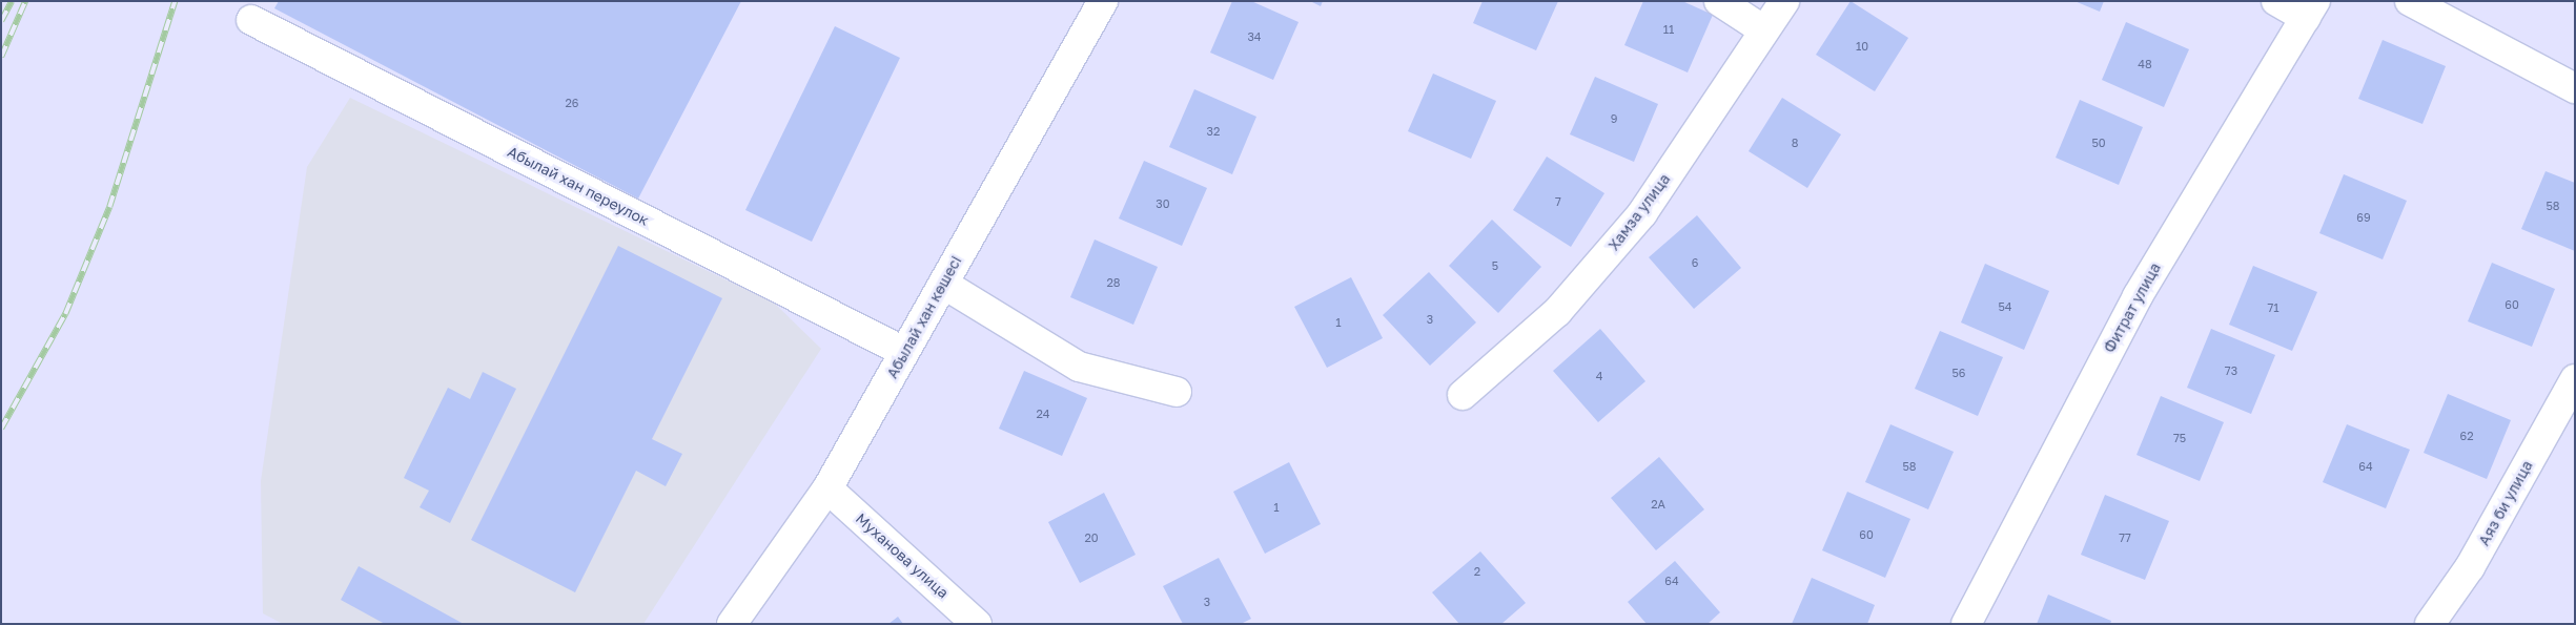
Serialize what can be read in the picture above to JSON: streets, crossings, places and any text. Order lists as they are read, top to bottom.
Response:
{
  "streets": {
    "street": [
      "Абылай хан переулок",
      "Хамза улица",
      "Фитрат улица",
      "Абылай хан көшесі",
      "Аяз би улица",
      "Муханова улица"
    ]
  },
  "crossings": [
    ["Абылай хан переулок", "Абылай хан көшесі"],
    ["Абылай хан көшесі", "Муханова улица"]
  ],
  "house_numbers": [
    "11",
    "34",
    "10",
    "48",
    "26",
    "9",
    "32",
    "8",
    "50",
    "7",
    "30",
    "58",
    "69",
    "6",
    "5",
    "28",
    "60",
    "54",
    "71",
    "3",
    "1",
    "73",
    "56",
    "4",
    "24",
    "62",
    "75",
    "58",
    "64",
    "2А",
    "1",
    "60",
    "20",
    "77",
    "2",
    "64",
    "3"
  ]
}
